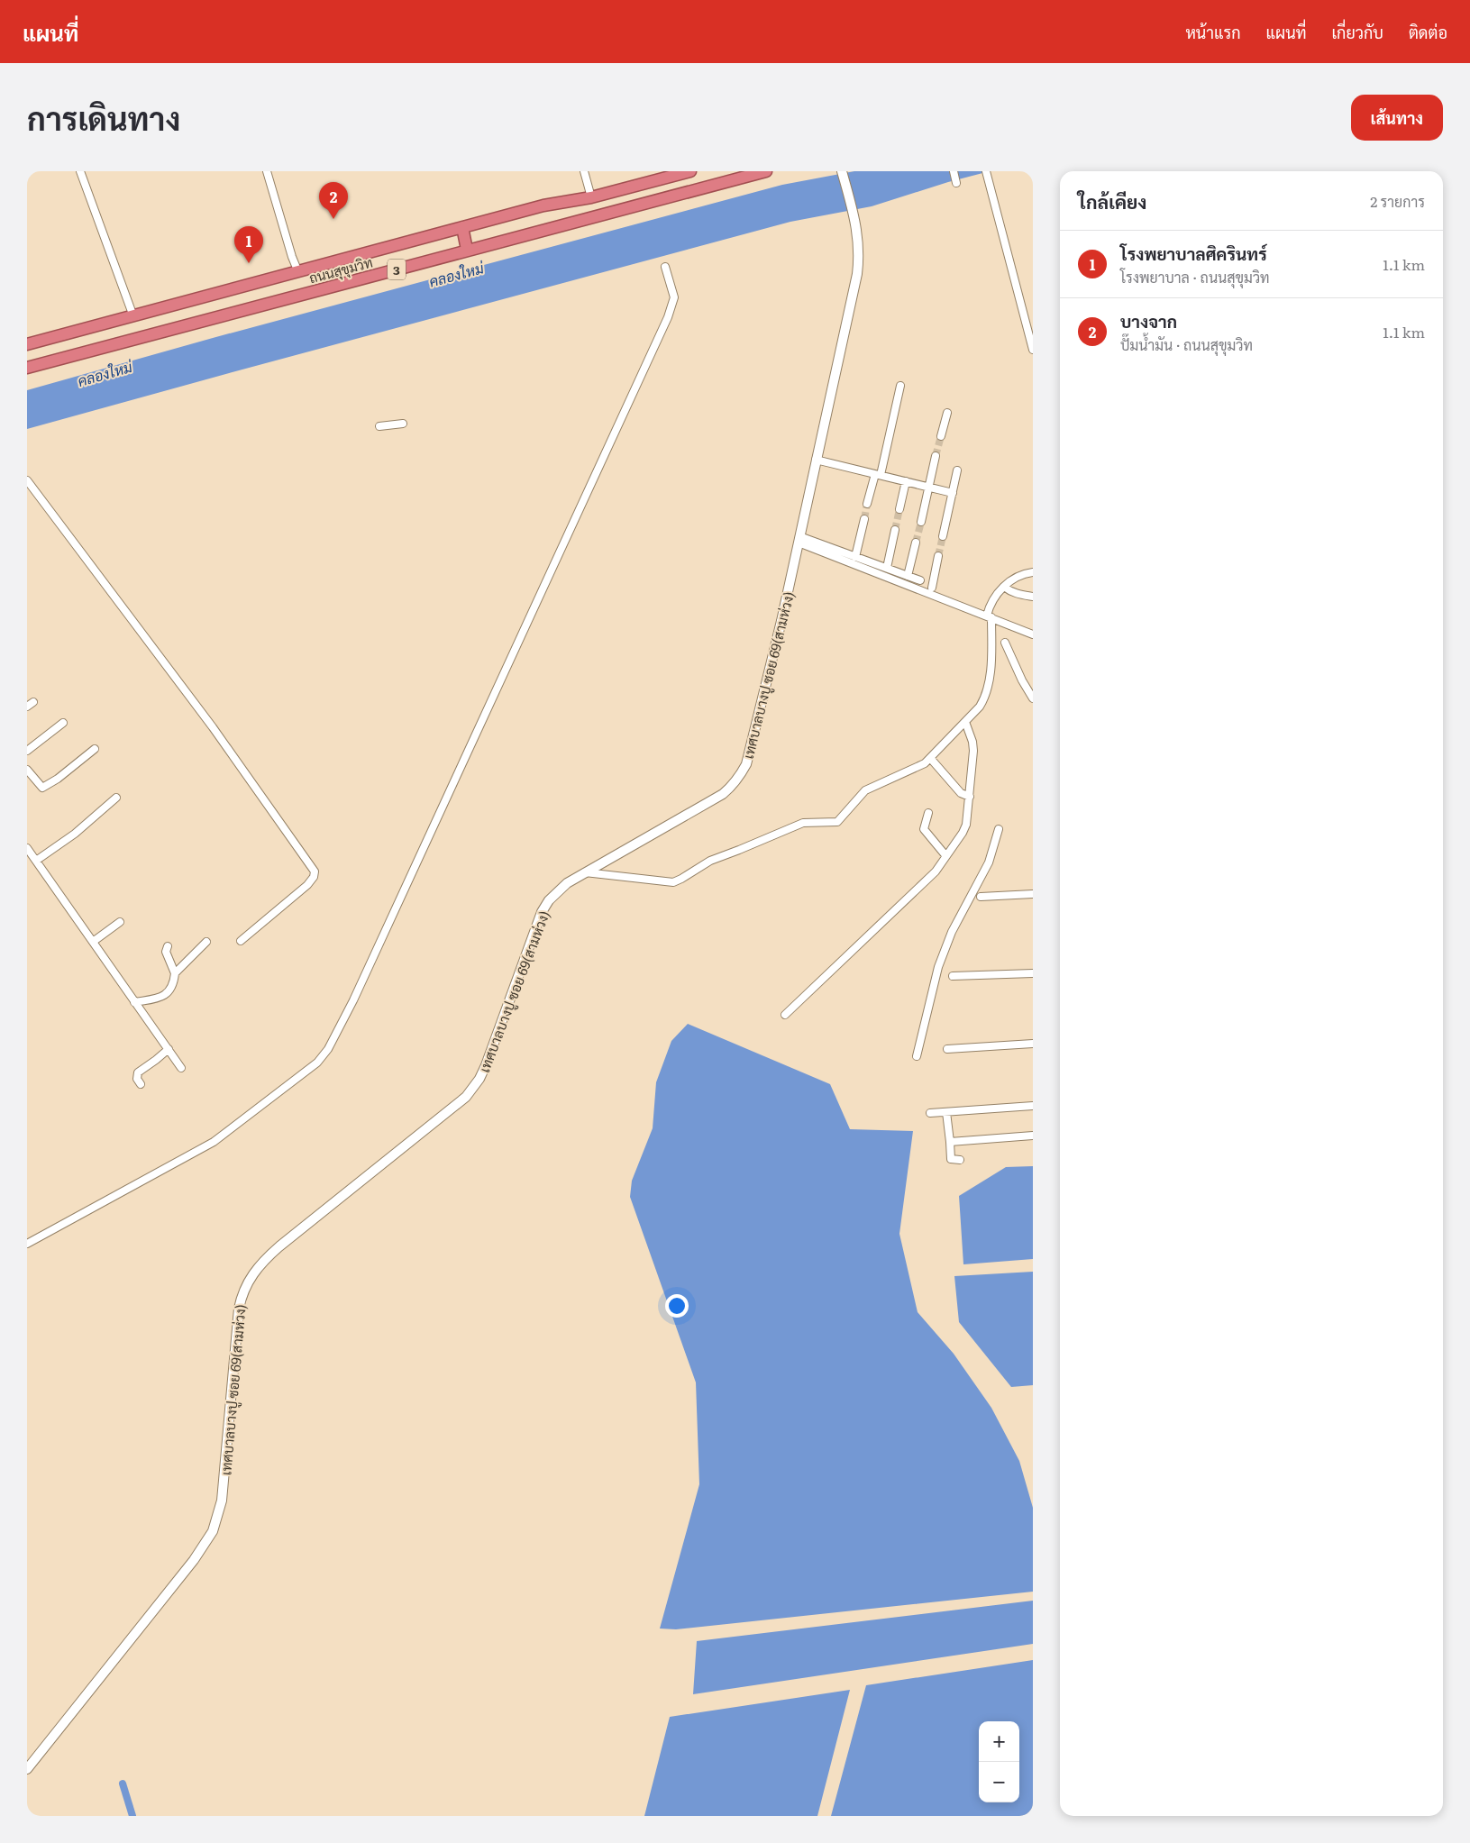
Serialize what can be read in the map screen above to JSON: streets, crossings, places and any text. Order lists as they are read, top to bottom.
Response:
{
  "streets": {
    "highway": ["ถนนสุขุมวิท", "3"],
    "street": ["เทศบาลบางปู ซอย 69(สามห่วง)"]
  },
  "water": ["คลองใหม่"],
  "page": {
    "header": "แผนที่",
    "nav": [
      "หน้าแรก",
      "แผนที่",
      "เกี่ยวกับ",
      "ติดต่อ"
    ],
    "title": "การเดินทาง",
    "buttons": "เส้นทาง",
    "heading": ["ใกล้เคียง", "2 รายการ"],
    "pins": ["2", "1"],
    "list": [
      {
        "mark": "1",
        "name": "โรงพยาบาลศิครินทร์",
        "note": "โรงพยาบาล · ถนนสุขุมวิท",
        "value": "1.1 km"
      },
      {
        "mark": "2",
        "name": "บางจาก",
        "note": "ปั๊มน้ำมัน · ถนนสุขุมวิท",
        "value": "1.1 km"
      }
    ],
    "map_buttons": ["+", "−"]
  }
}
